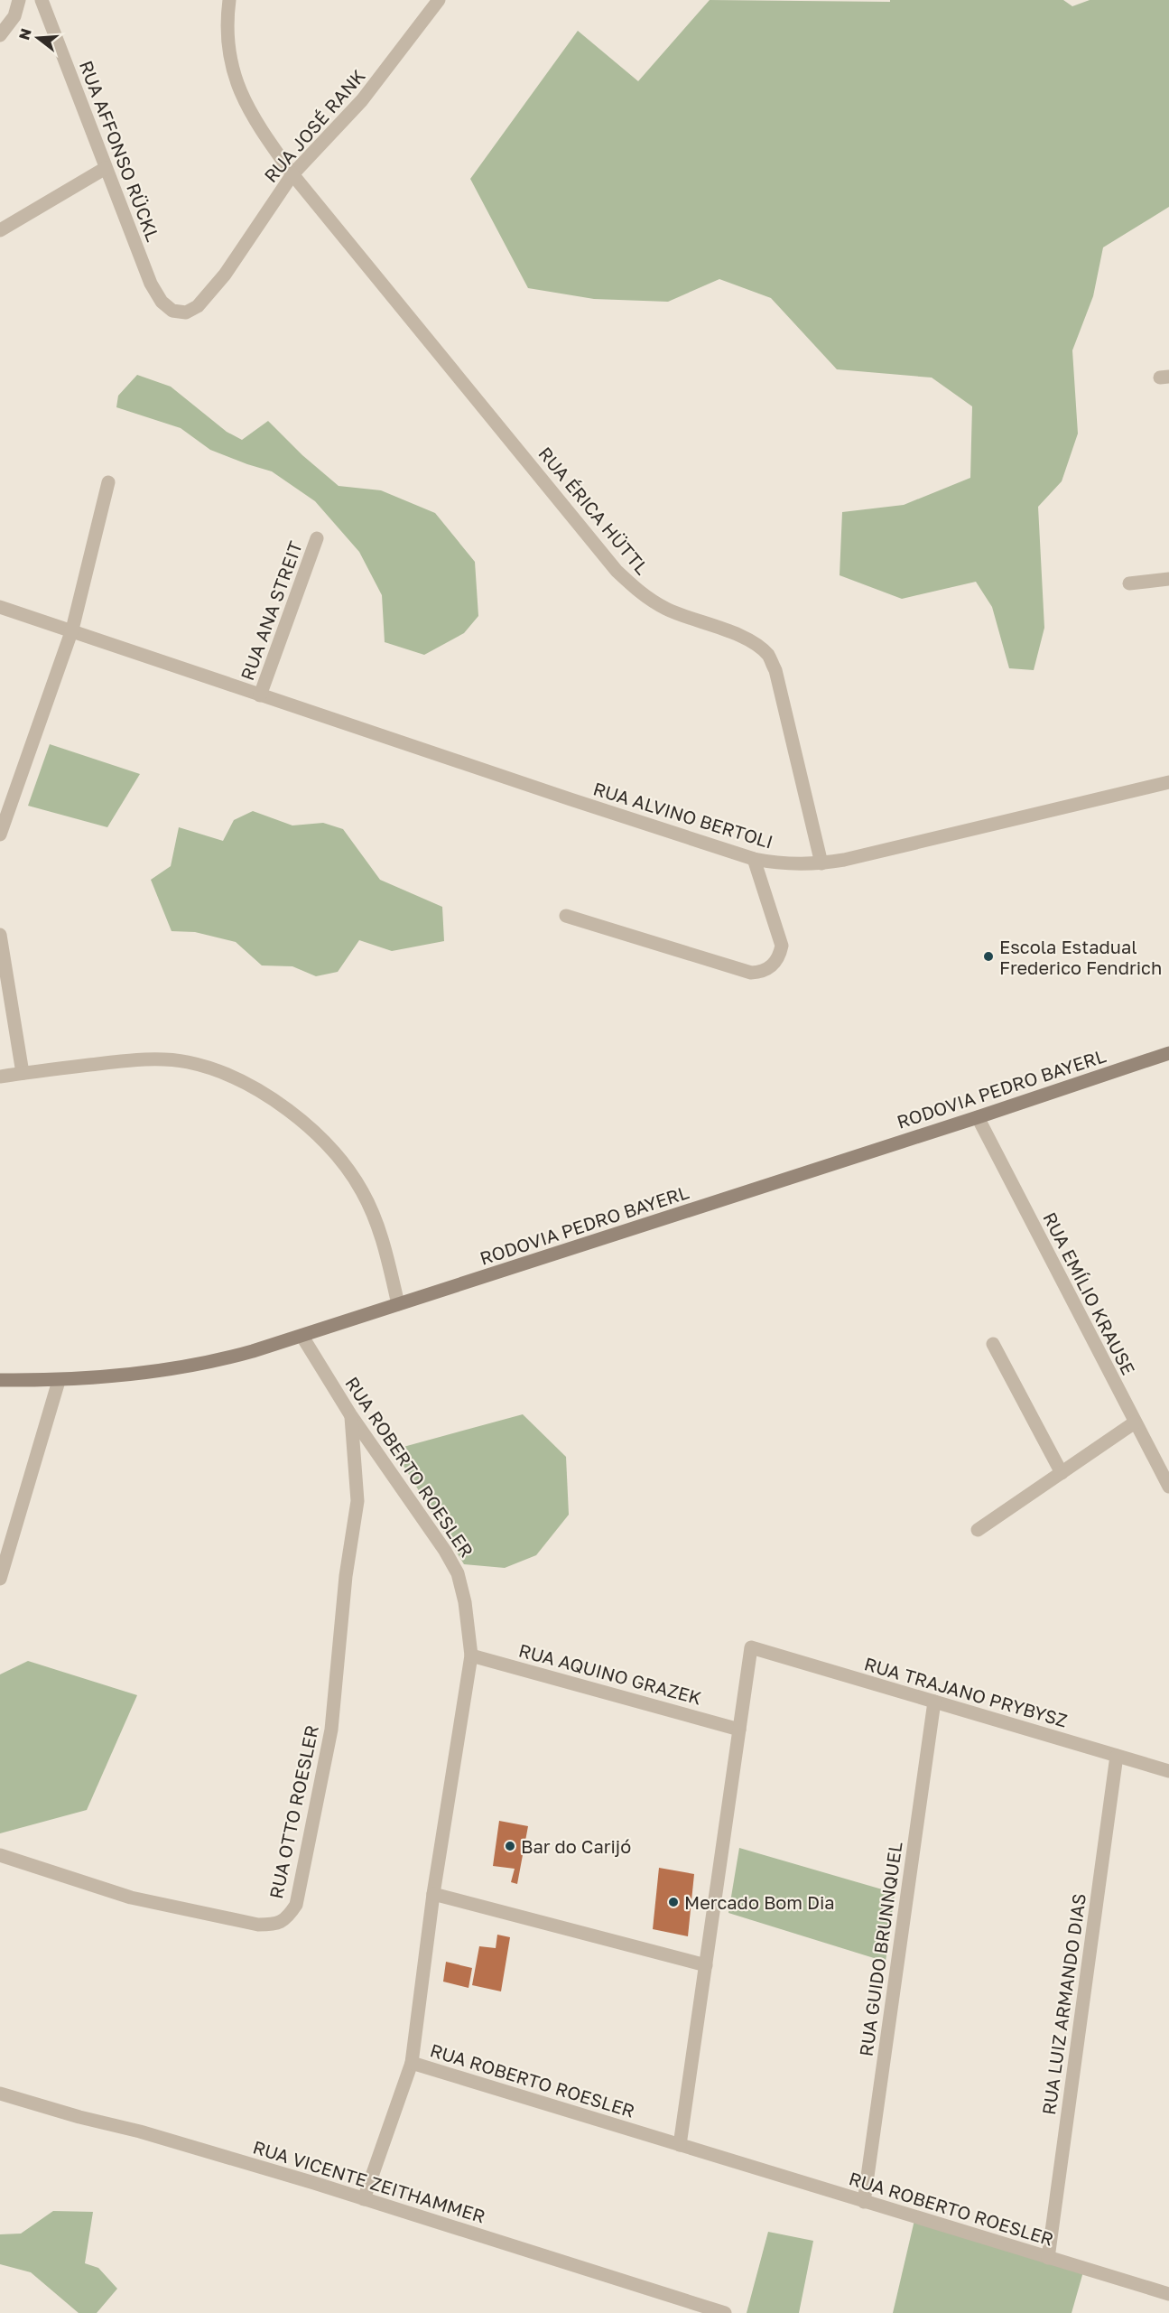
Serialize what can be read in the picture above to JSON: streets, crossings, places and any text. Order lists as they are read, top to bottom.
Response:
{
  "streets": {
    "main road": ["RODOVIA PEDRO BAYERL"],
    "street": [
      "RUA JOSÉ RANK",
      "RUA AFFONSO RÜCKL",
      "RUA ÉRICA HÜTTL",
      "RUA ANA STREIT",
      "RUA ALVINO BERTOLI",
      "RUA EMÍLIO KRAUSE",
      "RUA ROBERTO ROESLER",
      "RUA AQUINO GRAZEK",
      "RUA TRAJANO PRYBYSZ",
      "RUA OTTO ROESLER",
      "RUA GUIDO BRUNNQUEL",
      "RUA LUIZ ARMANDO DIAS",
      "RUA VICENTE ZEITHAMMER"
    ]
  },
  "crossings": [
    ["RUA JOSÉ RANK", "RUA AFFONSO RÜCKL"],
    ["RUA JOSÉ RANK", "RUA ÉRICA HÜTTL"],
    ["RUA ÉRICA HÜTTL", "RUA ALVINO BERTOLI"],
    ["RUA ANA STREIT", "RUA ALVINO BERTOLI"],
    ["RODOVIA PEDRO BAYERL", "RUA EMÍLIO KRAUSE"],
    ["RODOVIA PEDRO BAYERL", "RUA ROBERTO ROESLER"],
    ["RUA ROBERTO ROESLER", "RUA AQUINO GRAZEK"],
    ["RUA ROBERTO ROESLER", "RUA OTTO ROESLER"],
    ["RUA ROBERTO ROESLER", "RUA GUIDO BRUNNQUEL"],
    ["RUA ROBERTO ROESLER", "RUA LUIZ ARMANDO DIAS"],
    ["RUA AQUINO GRAZEK", "RUA TRAJANO PRYBYSZ"],
    ["RUA TRAJANO PRYBYSZ", "RUA GUIDO BRUNNQUEL"],
    ["RUA TRAJANO PRYBYSZ", "RUA LUIZ ARMANDO DIAS"]
  ],
  "places": ["Escola Estadual Frederico Fendrich", "Bar do Carijó", "Mercado Bom Dia"],
  "north": "left"
}
